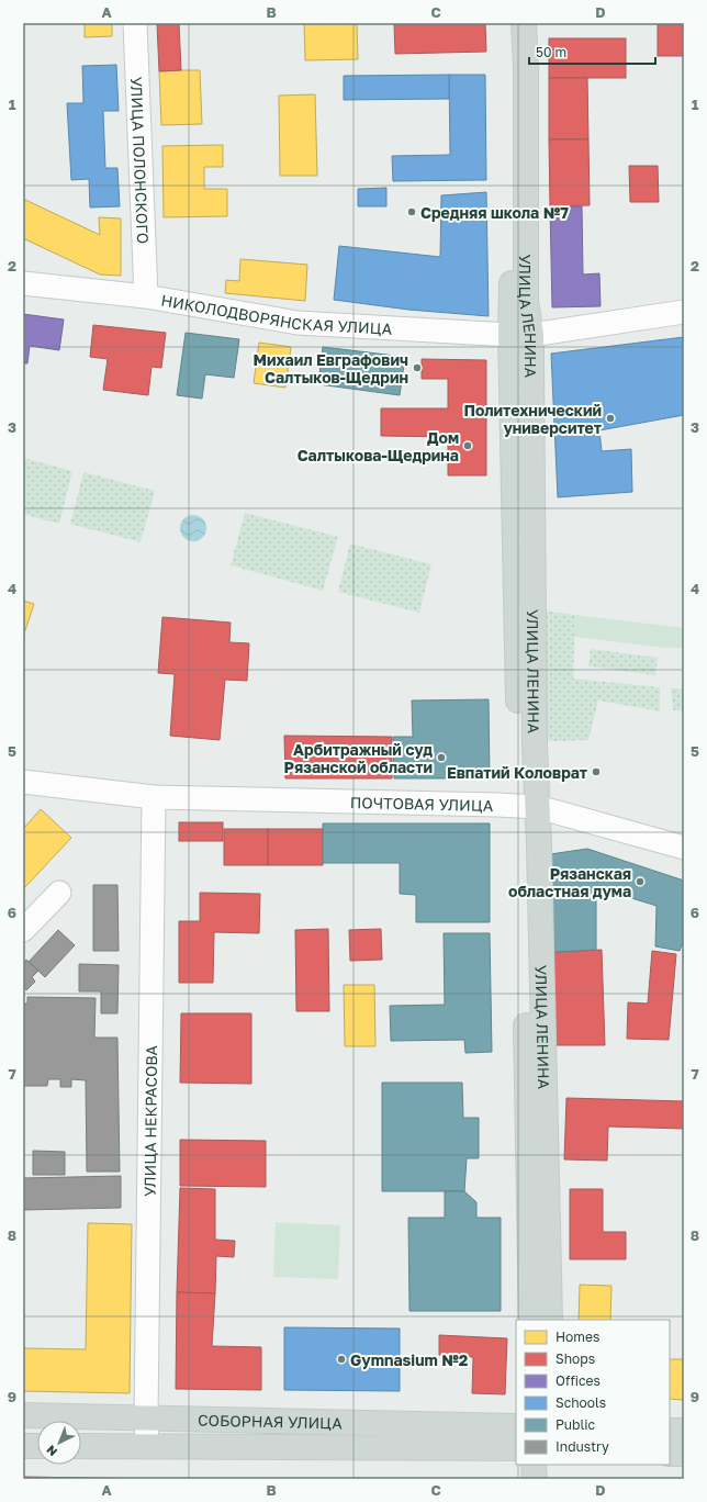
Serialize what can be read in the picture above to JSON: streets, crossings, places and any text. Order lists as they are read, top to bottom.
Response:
{
  "streets": {
    "main road": ["УЛИЦА ЛЕНИНА", "СОБОРНАЯ УЛИЦА"],
    "street": [
      "УЛИЦА ПОЛОНСКОГО",
      "НИКОЛОДВОРЯНСКАЯ УЛИЦА",
      "ПОЧТОВАЯ УЛИЦА",
      "УЛИЦА НЕКРАСОВА"
    ]
  },
  "crossings": [
    ["УЛИЦА ПОЛОНСКОГО", "НИКОЛОДВОРЯНСКАЯ УЛИЦА"],
    ["НИКОЛОДВОРЯНСКАЯ УЛИЦА", "УЛИЦА ЛЕНИНА"],
    ["УЛИЦА ЛЕНИНА", "ПОЧТОВАЯ УЛИЦА"],
    ["ПОЧТОВАЯ УЛИЦА", "УЛИЦА НЕКРАСОВА"],
    ["УЛИЦА НЕКРАСОВА", "СОБОРНАЯ УЛИЦА"]
  ],
  "places": [
    "Средняя школа №7",
    "Михаил Евграфович Салтыков-Щедрин",
    "Политехнический университет",
    "Дом Салтыкова-Щедрина",
    "Арбитражный суд Рязанской области",
    "Евпатий Коловрат",
    "Рязанская областная дума",
    "Gymnasium №2"
  ],
  "legend": [
    "Homes",
    "Shops",
    "Offices",
    "Schools",
    "Public",
    "Industry"
  ],
  "scale_bar": "50 m",
  "north": "bottom left",
  "grid": {
    "columns": [
      "A",
      "B",
      "C",
      "D"
    ],
    "rows": [
      "1",
      "2",
      "3",
      "4",
      "5",
      "6",
      "7",
      "8",
      "9"
    ]
  }
}
